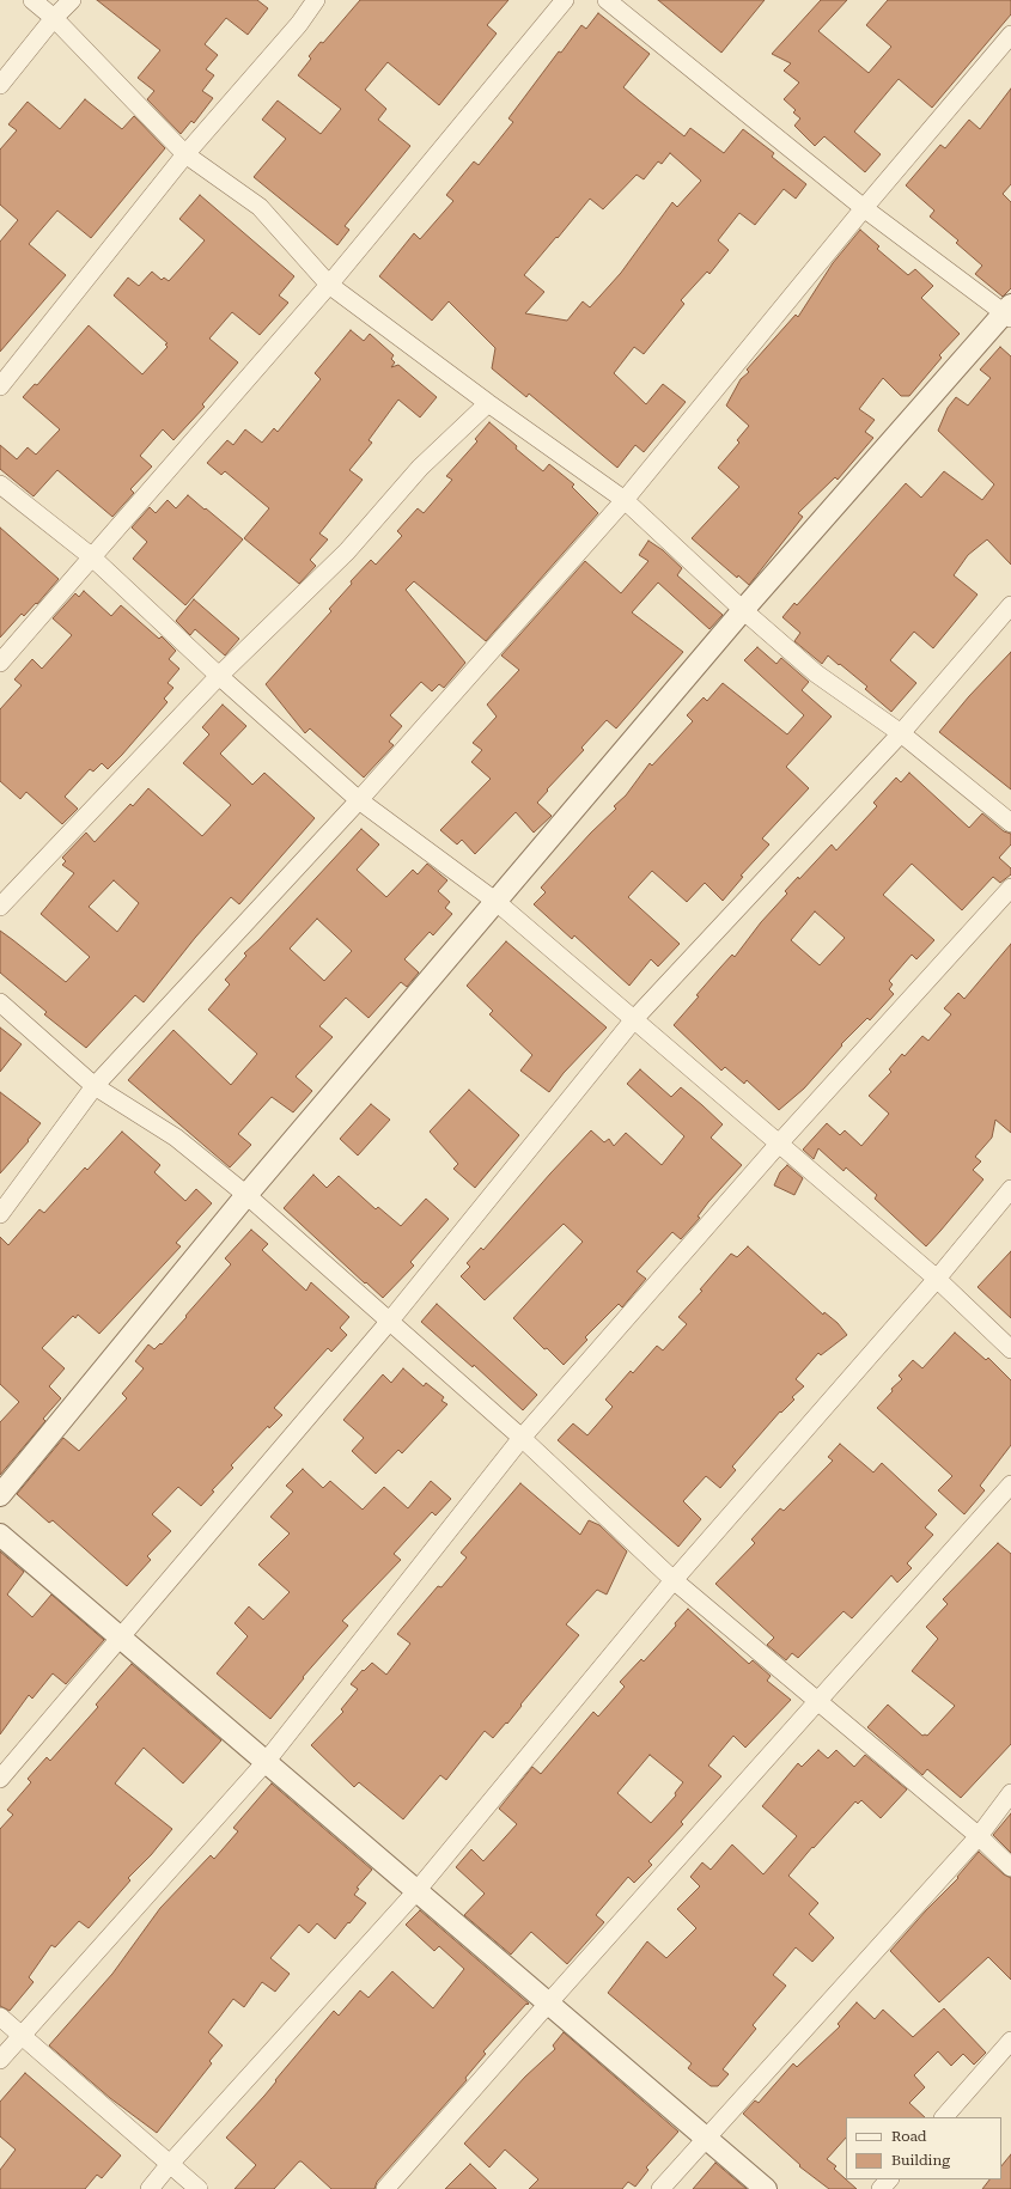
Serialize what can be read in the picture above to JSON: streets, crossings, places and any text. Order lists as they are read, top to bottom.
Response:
{
  "legend": ["Road", "Building"]
}
